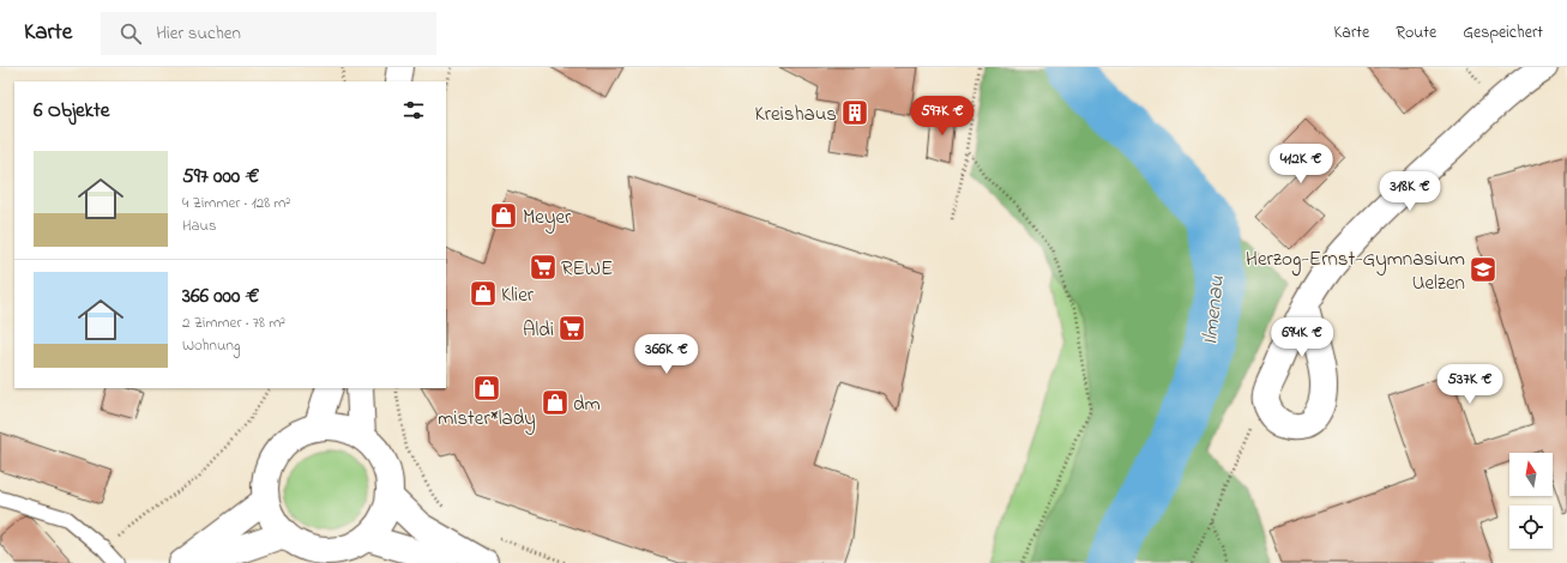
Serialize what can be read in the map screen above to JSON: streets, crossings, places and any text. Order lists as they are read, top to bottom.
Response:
{
  "water": ["Ilmenau"],
  "places": {
    "building": ["Kreishaus"],
    "shop": [
      "Meyer",
      "Klier",
      "mister*lady",
      "dm"
    ],
    "supermarket": ["REWE", "Aldi"],
    "school or university": ["Herzog-Ernst-Gymnasium Uelzen"]
  },
  "north": "top",
  "page": {
    "header": "Karte",
    "search": "Hier suchen",
    "nav": ["Karte", "Route", "Gespeichert"],
    "heading": "6 Objekte",
    "price": [
      "597K €",
      "412K €",
      "318K €",
      "694K €",
      "366K €",
      "537K €"
    ],
    "list": [
      {
        "name": "597 000 €",
        "note": "4 Zimmer · 128 m² · Haus"
      },
      {
        "name": "366 000 €",
        "note": "2 Zimmer · 78 m² · Wohnung"
      }
    ]
  }
}
